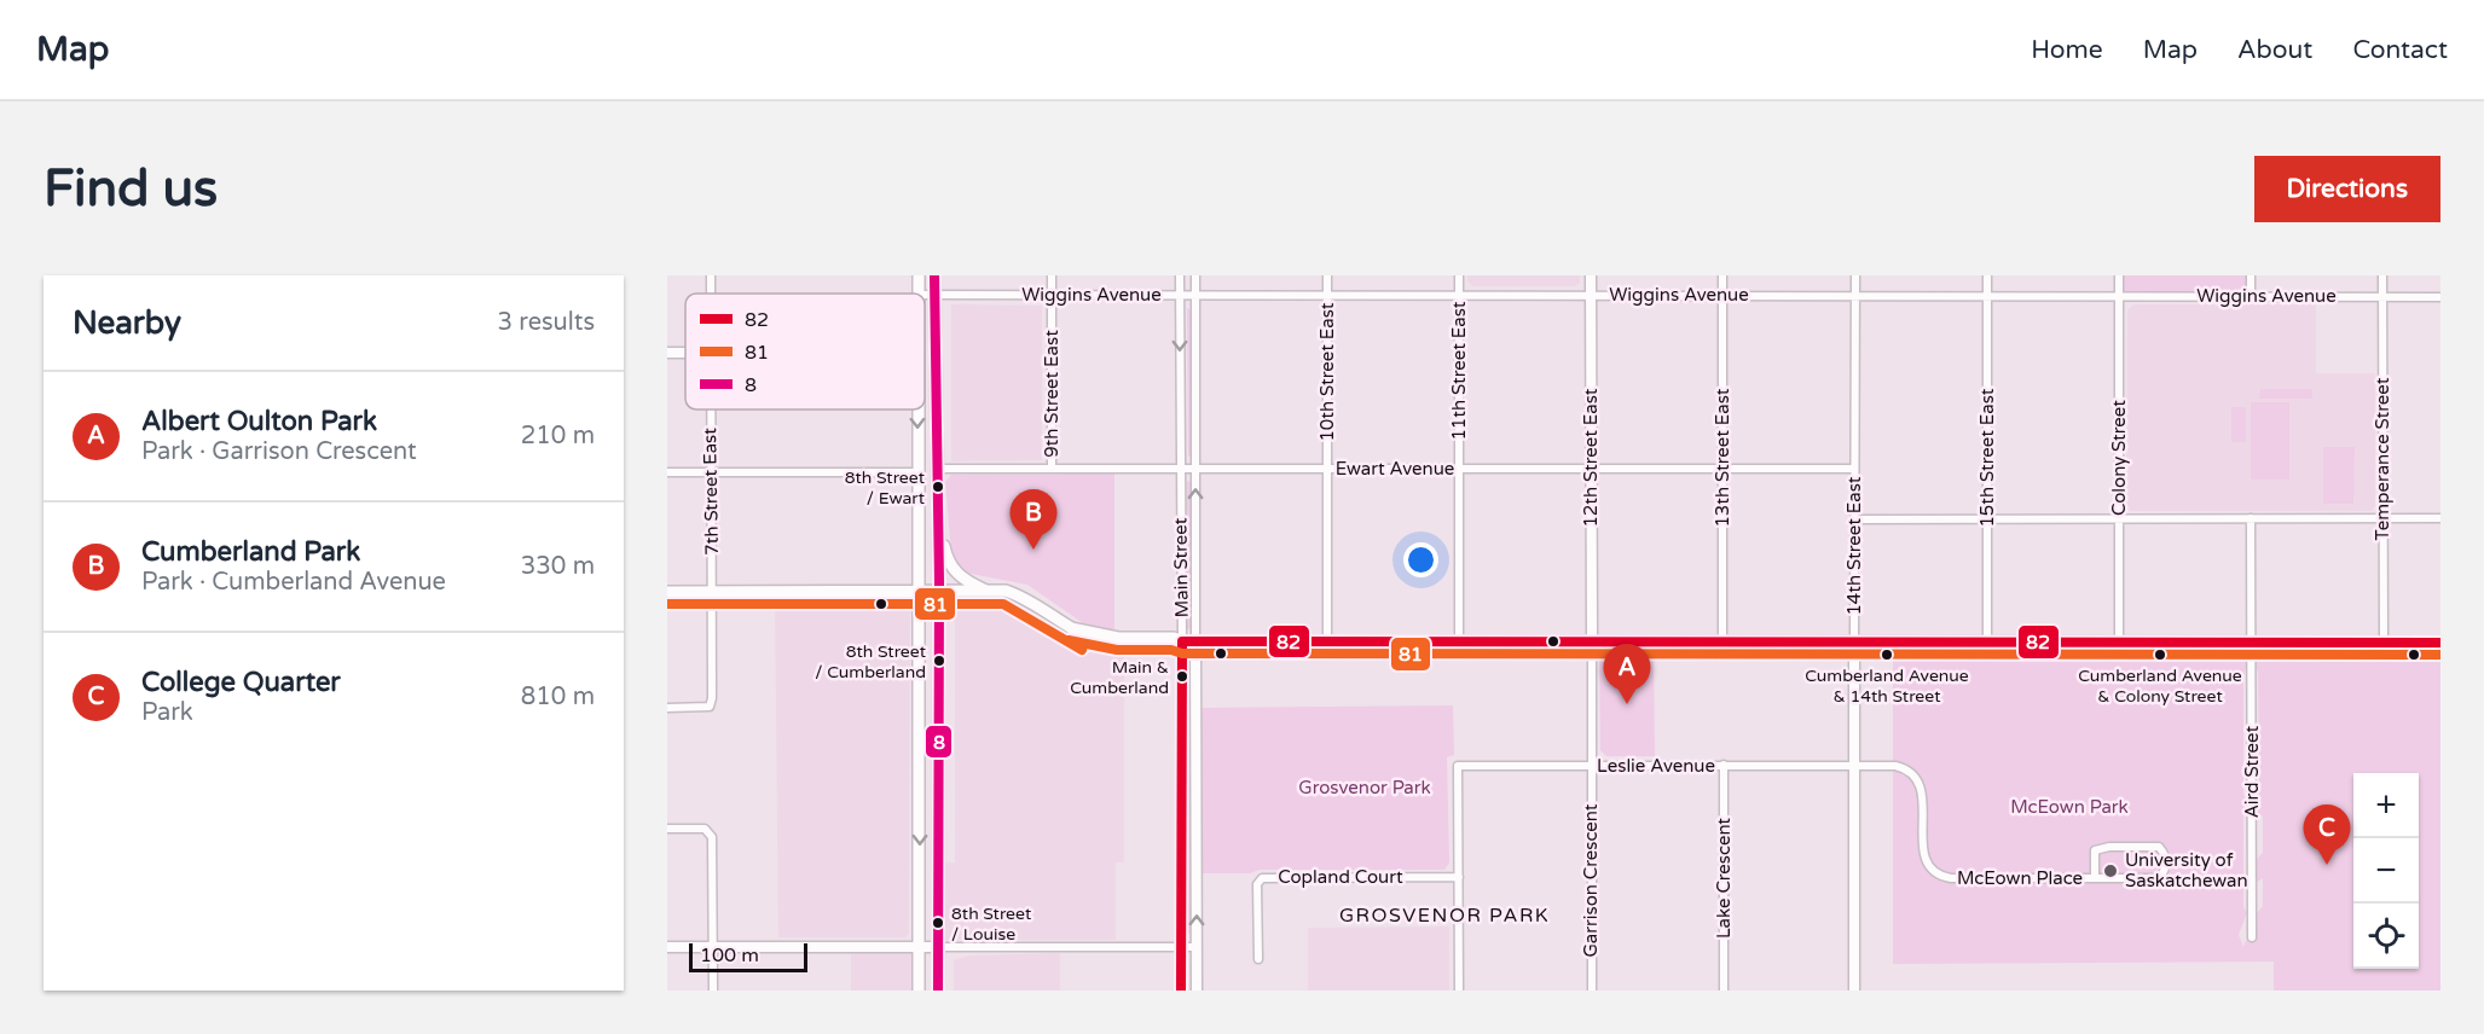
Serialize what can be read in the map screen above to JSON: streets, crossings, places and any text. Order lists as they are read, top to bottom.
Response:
{
  "streets": {
    "street": [
      "Wiggins Avenue",
      "11th Street East",
      "10th Street East",
      "9th Street East",
      "12th Street East",
      "13th Street East",
      "15th Street East",
      "Colony Street",
      "Temperance Street",
      "Ewart Avenue",
      "7th Street East",
      "14th Street East",
      "Main Street",
      "Leslie Avenue",
      "Aird Street",
      "Copland Court",
      "Lake Crescent",
      "McEown Place",
      "Garrison Crescent"
    ]
  },
  "crossings": [
    ["Wiggins Avenue", "11th Street East"],
    ["Wiggins Avenue", "10th Street East"],
    ["Wiggins Avenue", "9th Street East"],
    ["Wiggins Avenue", "12th Street East"],
    ["Wiggins Avenue", "13th Street East"],
    ["Wiggins Avenue", "15th Street East"],
    ["Wiggins Avenue", "Colony Street"],
    ["Wiggins Avenue", "Temperance Street"],
    ["Wiggins Avenue", "14th Street East"],
    ["Wiggins Avenue", "Main Street"],
    ["11th Street East", "Ewart Avenue"],
    ["10th Street East", "Ewart Avenue"],
    ["9th Street East", "Ewart Avenue"],
    ["12th Street East", "Ewart Avenue"],
    ["12th Street East", "Garrison Crescent"],
    ["13th Street East", "Ewart Avenue"],
    ["Ewart Avenue", "14th Street East"],
    ["Ewart Avenue", "Main Street"],
    ["14th Street East", "Leslie Avenue"],
    ["14th Street East", "McEown Place"],
    ["Leslie Avenue", "Copland Court"],
    ["Leslie Avenue", "Lake Crescent"],
    ["Leslie Avenue", "McEown Place"],
    ["Leslie Avenue", "Garrison Crescent"]
  ],
  "districts": ["GROSVENOR PARK"],
  "parks": ["Grosvenor Park", "McEown Park"],
  "places": [
    "8th Street / Ewart",
    "Cumberland Avenue & 14th Street",
    "Cumberland Avenue & Colony Street",
    "8th Street / Cumberland",
    "Main & Cumberland",
    "University of Saskatchewan",
    "8th Street / Louise"
  ],
  "lines": ["transit line 8", "transit line 81", "transit line 82"],
  "legend": ["82", "81", "8"],
  "scale_bar": "100 m",
  "page": {
    "header": "Map",
    "nav": [
      "Home",
      "Map",
      "About",
      "Contact"
    ],
    "buttons": "Directions",
    "title": "Find us",
    "heading": ["Nearby", "3 results"],
    "list": [
      {
        "mark": "A",
        "name": "Albert Oulton Park",
        "note": "Park · Garrison Crescent",
        "value": "210 m"
      },
      {
        "mark": "B",
        "name": "Cumberland Park",
        "note": "Park · Cumberland Avenue",
        "value": "330 m"
      },
      {
        "mark": "C",
        "name": "College Quarter",
        "note": "Park",
        "value": "810 m"
      }
    ],
    "pins": ["B", "A", "C"],
    "map_buttons": ["+", "−"],
    "scale": "100 m"
  }
}
